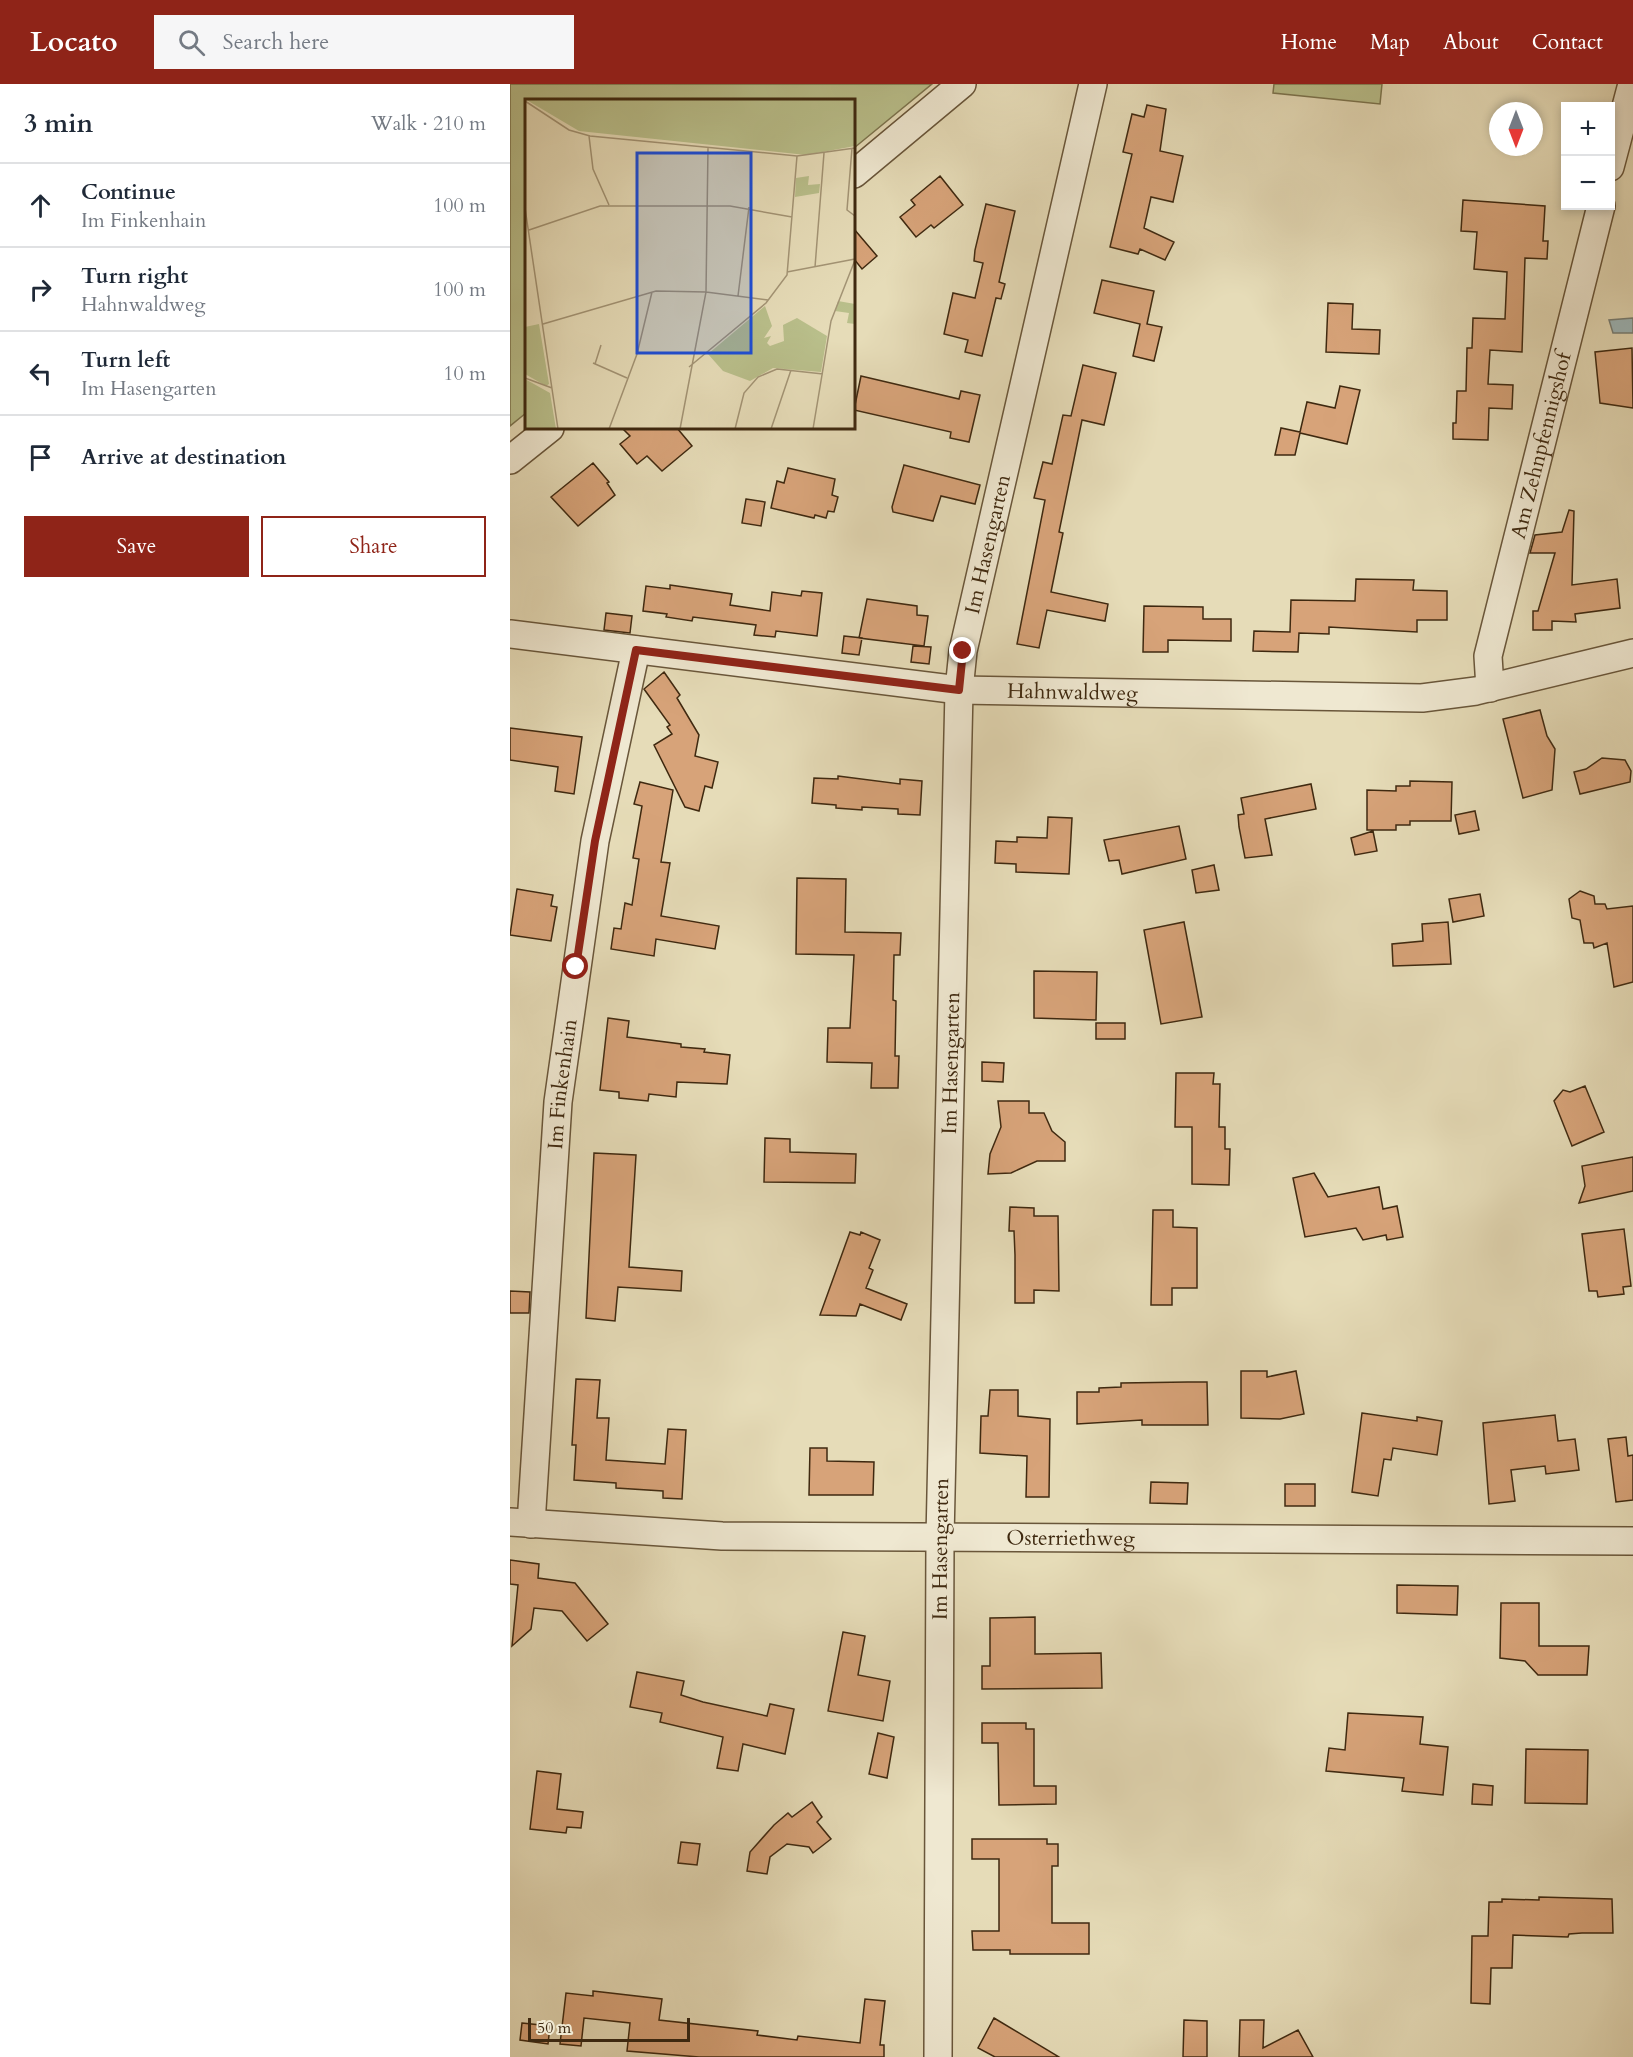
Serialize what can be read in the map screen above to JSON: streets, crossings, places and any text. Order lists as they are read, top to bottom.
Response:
{
  "streets": {
    "street": [
      "Am Zehnpfennigshof",
      "Im Hasengarten",
      "Hahnwaldweg",
      "Im Finkenhain",
      "Osterriethweg"
    ]
  },
  "crossings": [
    ["Am Zehnpfennigshof", "Hahnwaldweg"],
    ["Im Hasengarten", "Hahnwaldweg"],
    ["Im Hasengarten", "Osterriethweg"],
    ["Hahnwaldweg", "Im Finkenhain"],
    ["Im Finkenhain", "Osterriethweg"]
  ],
  "scale_bar": "50 m",
  "north": "bottom",
  "page": {
    "header": "Locato",
    "search": "Search here",
    "nav": [
      "Home",
      "Map",
      "About",
      "Contact"
    ],
    "heading": ["3 min", "Walk · 210 m"],
    "map_buttons": ["+", "−"],
    "list": [
      ["Continue", "Im Finkenhain", "100 m"],
      ["Turn right", "Hahnwaldweg", "100 m"],
      ["Turn left", "Im Hasengarten", "10 m"],
      "Arrive at destination"
    ],
    "buttons": ["Save", "Share"],
    "scale": "50 m"
  }
}
